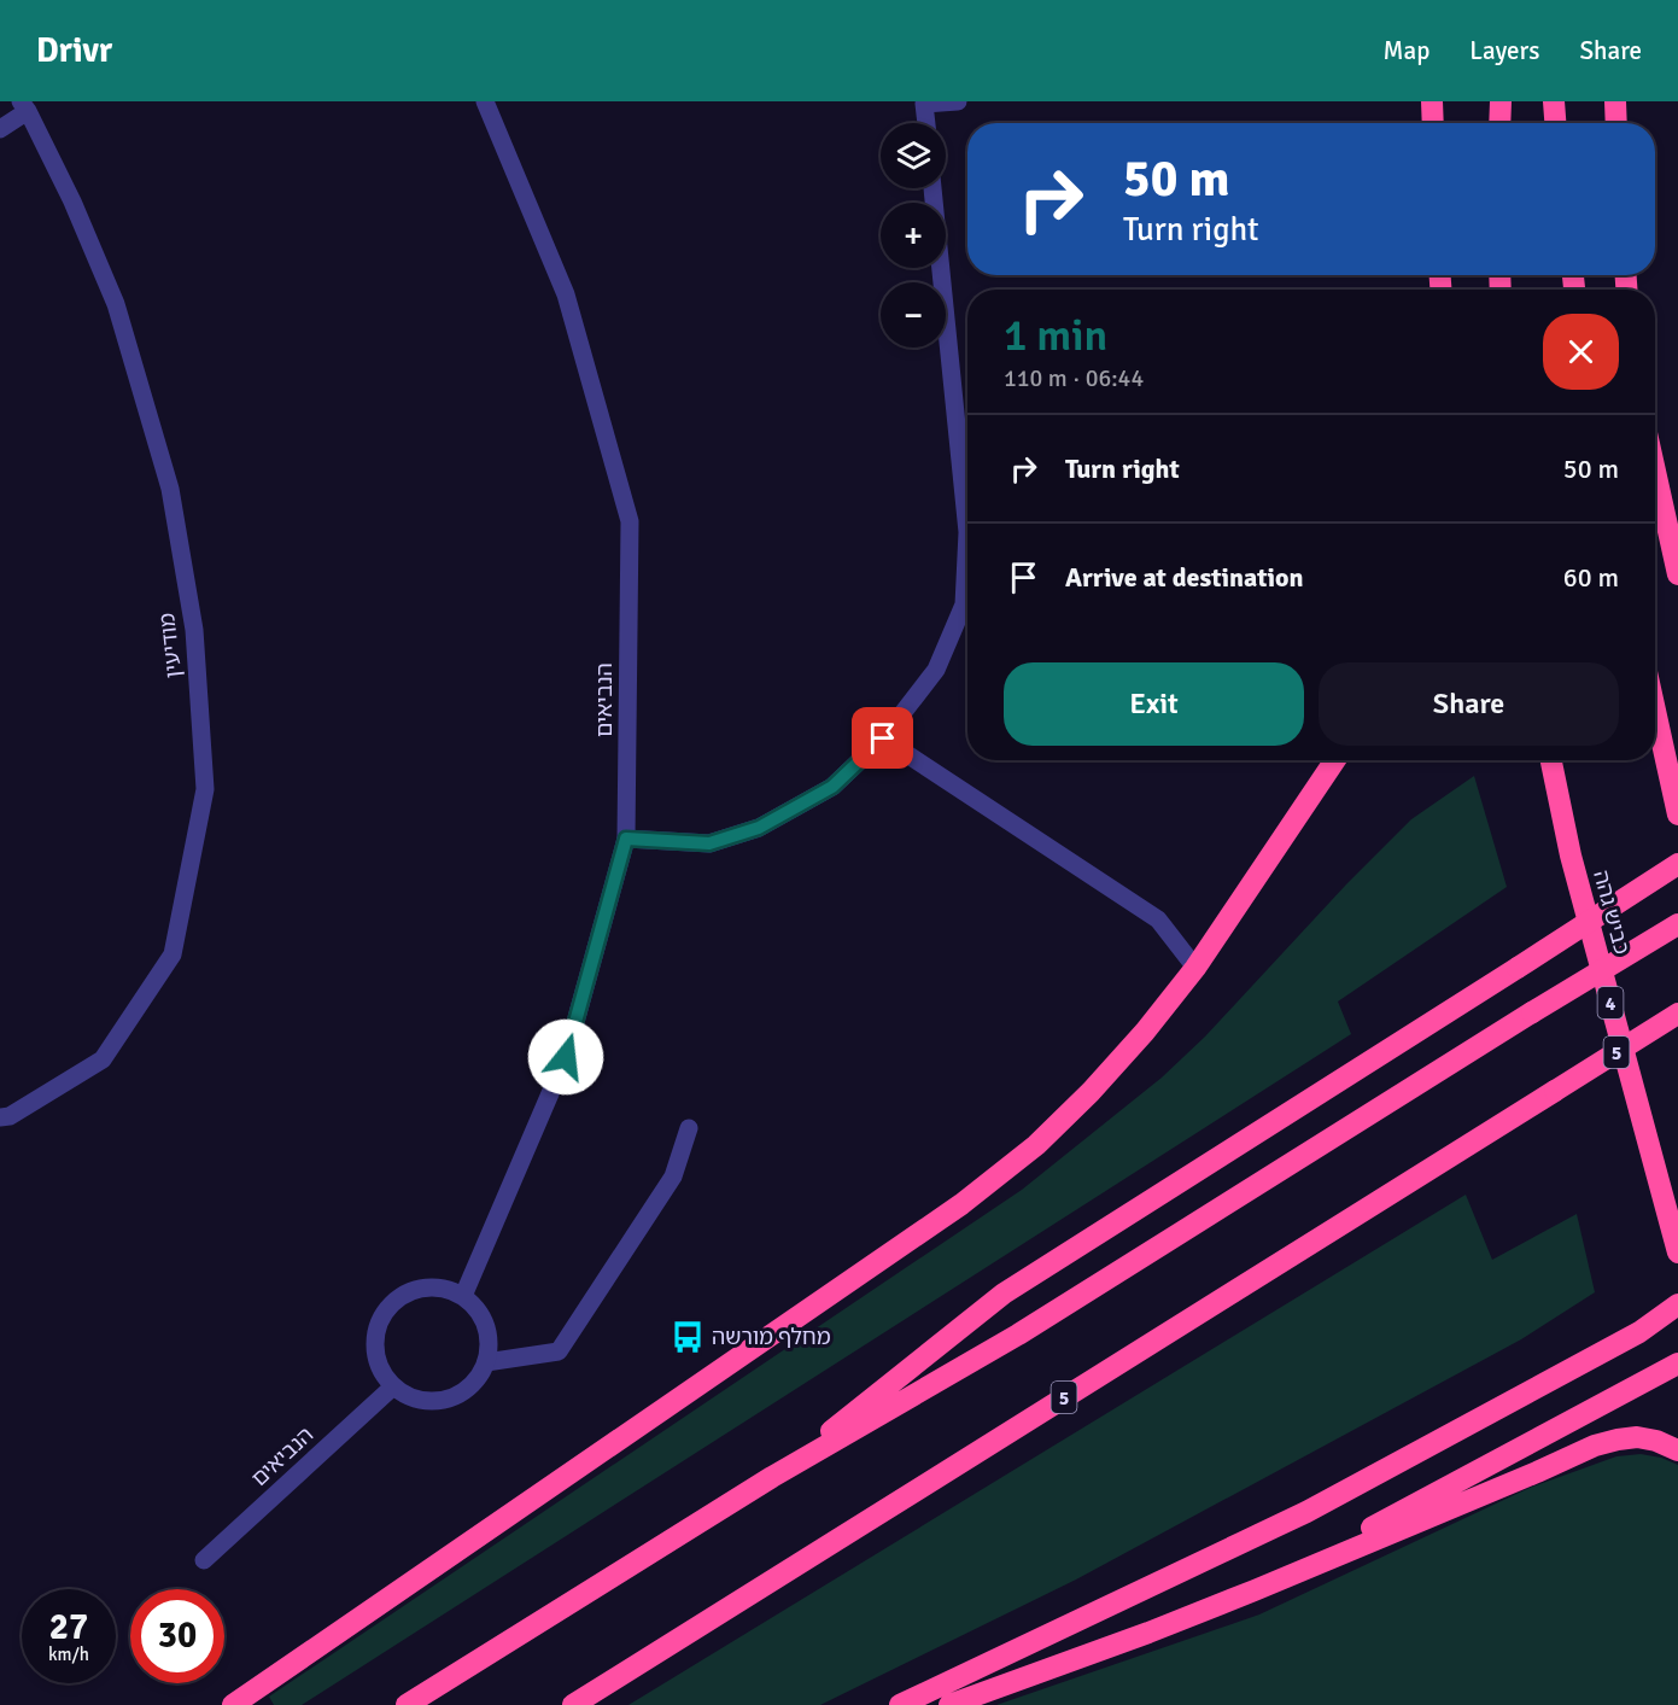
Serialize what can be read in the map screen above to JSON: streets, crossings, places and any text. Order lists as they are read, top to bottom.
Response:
{
  "streets": {
    "highway": ["כביש גהה", "4", "5"],
    "street": ["מודיעין", "הנביאים"]
  },
  "places": {
    "bus stop": ["מחלף מורשה"]
  },
  "page": {
    "header": "Drivr",
    "nav": ["Map", "Layers", "Share"],
    "map_buttons": ["+", "−"],
    "turn": ["50 m", "Turn right"],
    "heading": ["1 min", "110 m · 06:44"],
    "list": [
      {
        "name": "Turn right",
        "value": "50 m"
      },
      {
        "name": "Arrive at destination",
        "value": "60 m"
      }
    ],
    "buttons": ["Exit", "Share"],
    "speed": "27 km/h",
    "limit": "30"
  }
}
